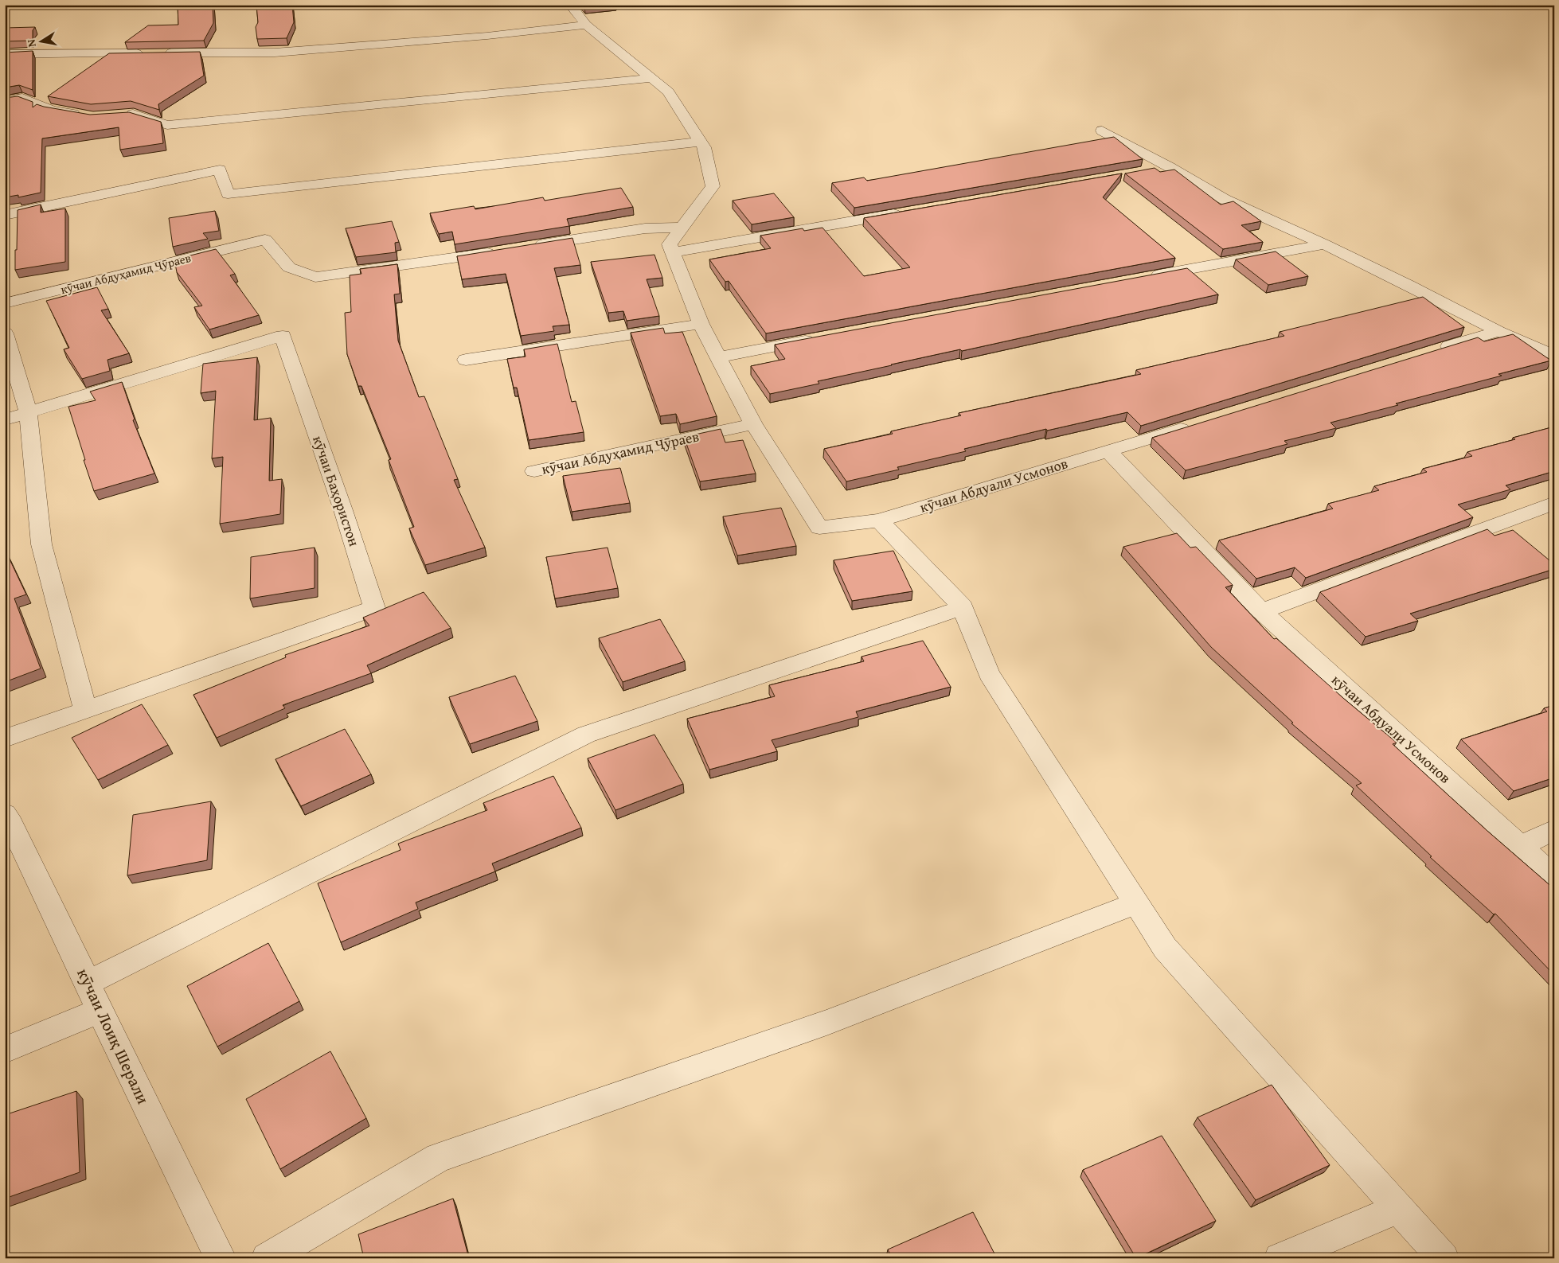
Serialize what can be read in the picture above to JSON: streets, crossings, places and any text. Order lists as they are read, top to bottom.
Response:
{
  "streets": {
    "street": [
      "кӯчаи Абдуҳамид Ҷӯраев",
      "кӯчаи Абдуали Усмонов",
      "кӯчаи Баҳористон",
      "кӯчаи Лоиқ Шерали"
    ]
  },
  "crossings": [
    ["кӯчаи Абдуҳамид Ҷӯраев", "кӯчаи Абдуали Усмонов"]
  ],
  "north": "left"
}
